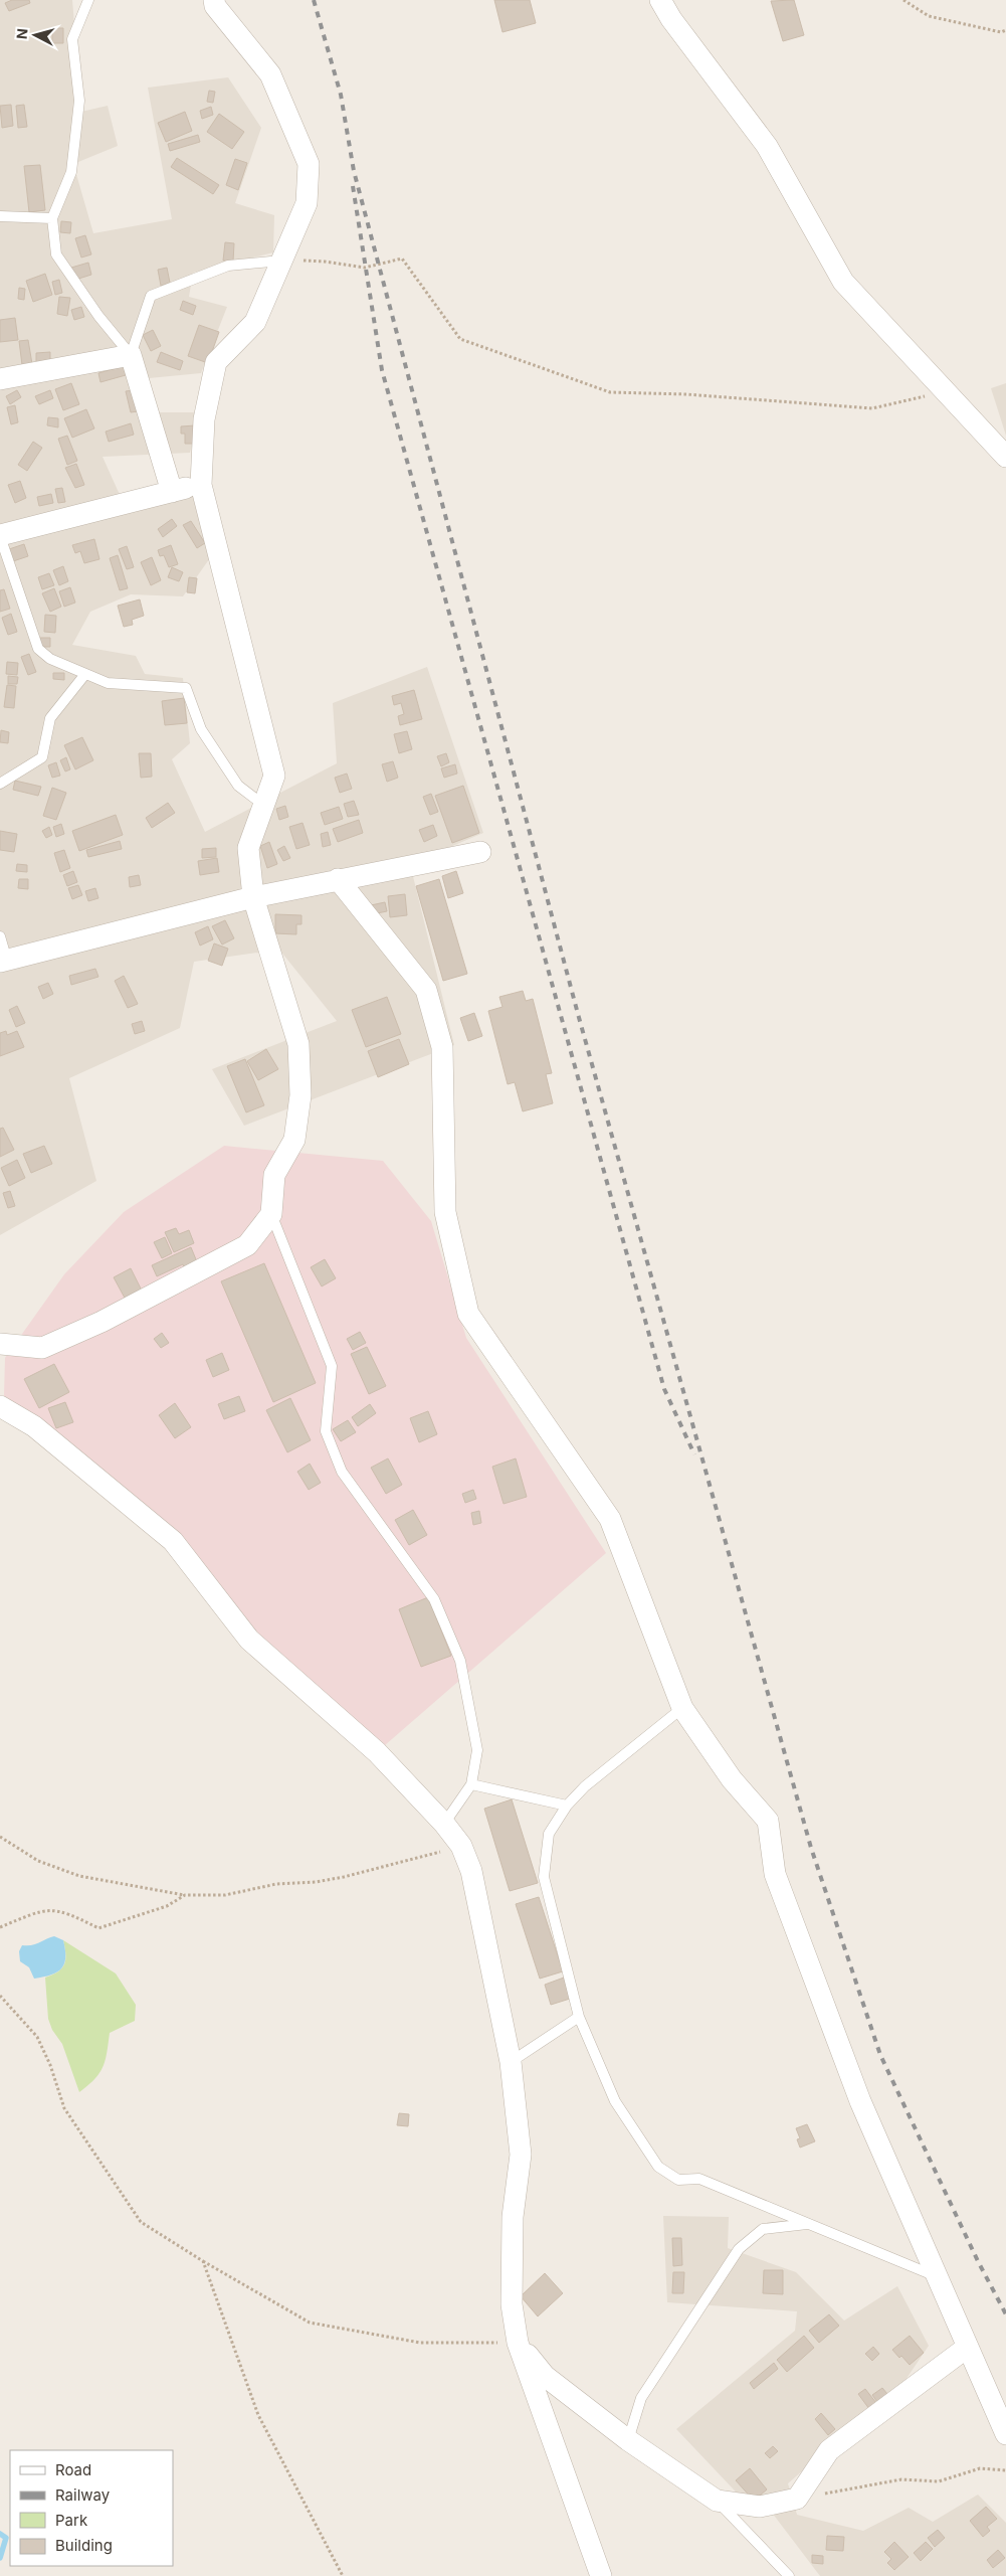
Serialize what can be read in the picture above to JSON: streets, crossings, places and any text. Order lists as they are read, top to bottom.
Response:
{
  "legend": [
    "Road",
    "Railway",
    "Park",
    "Building"
  ],
  "north": "left"
}
